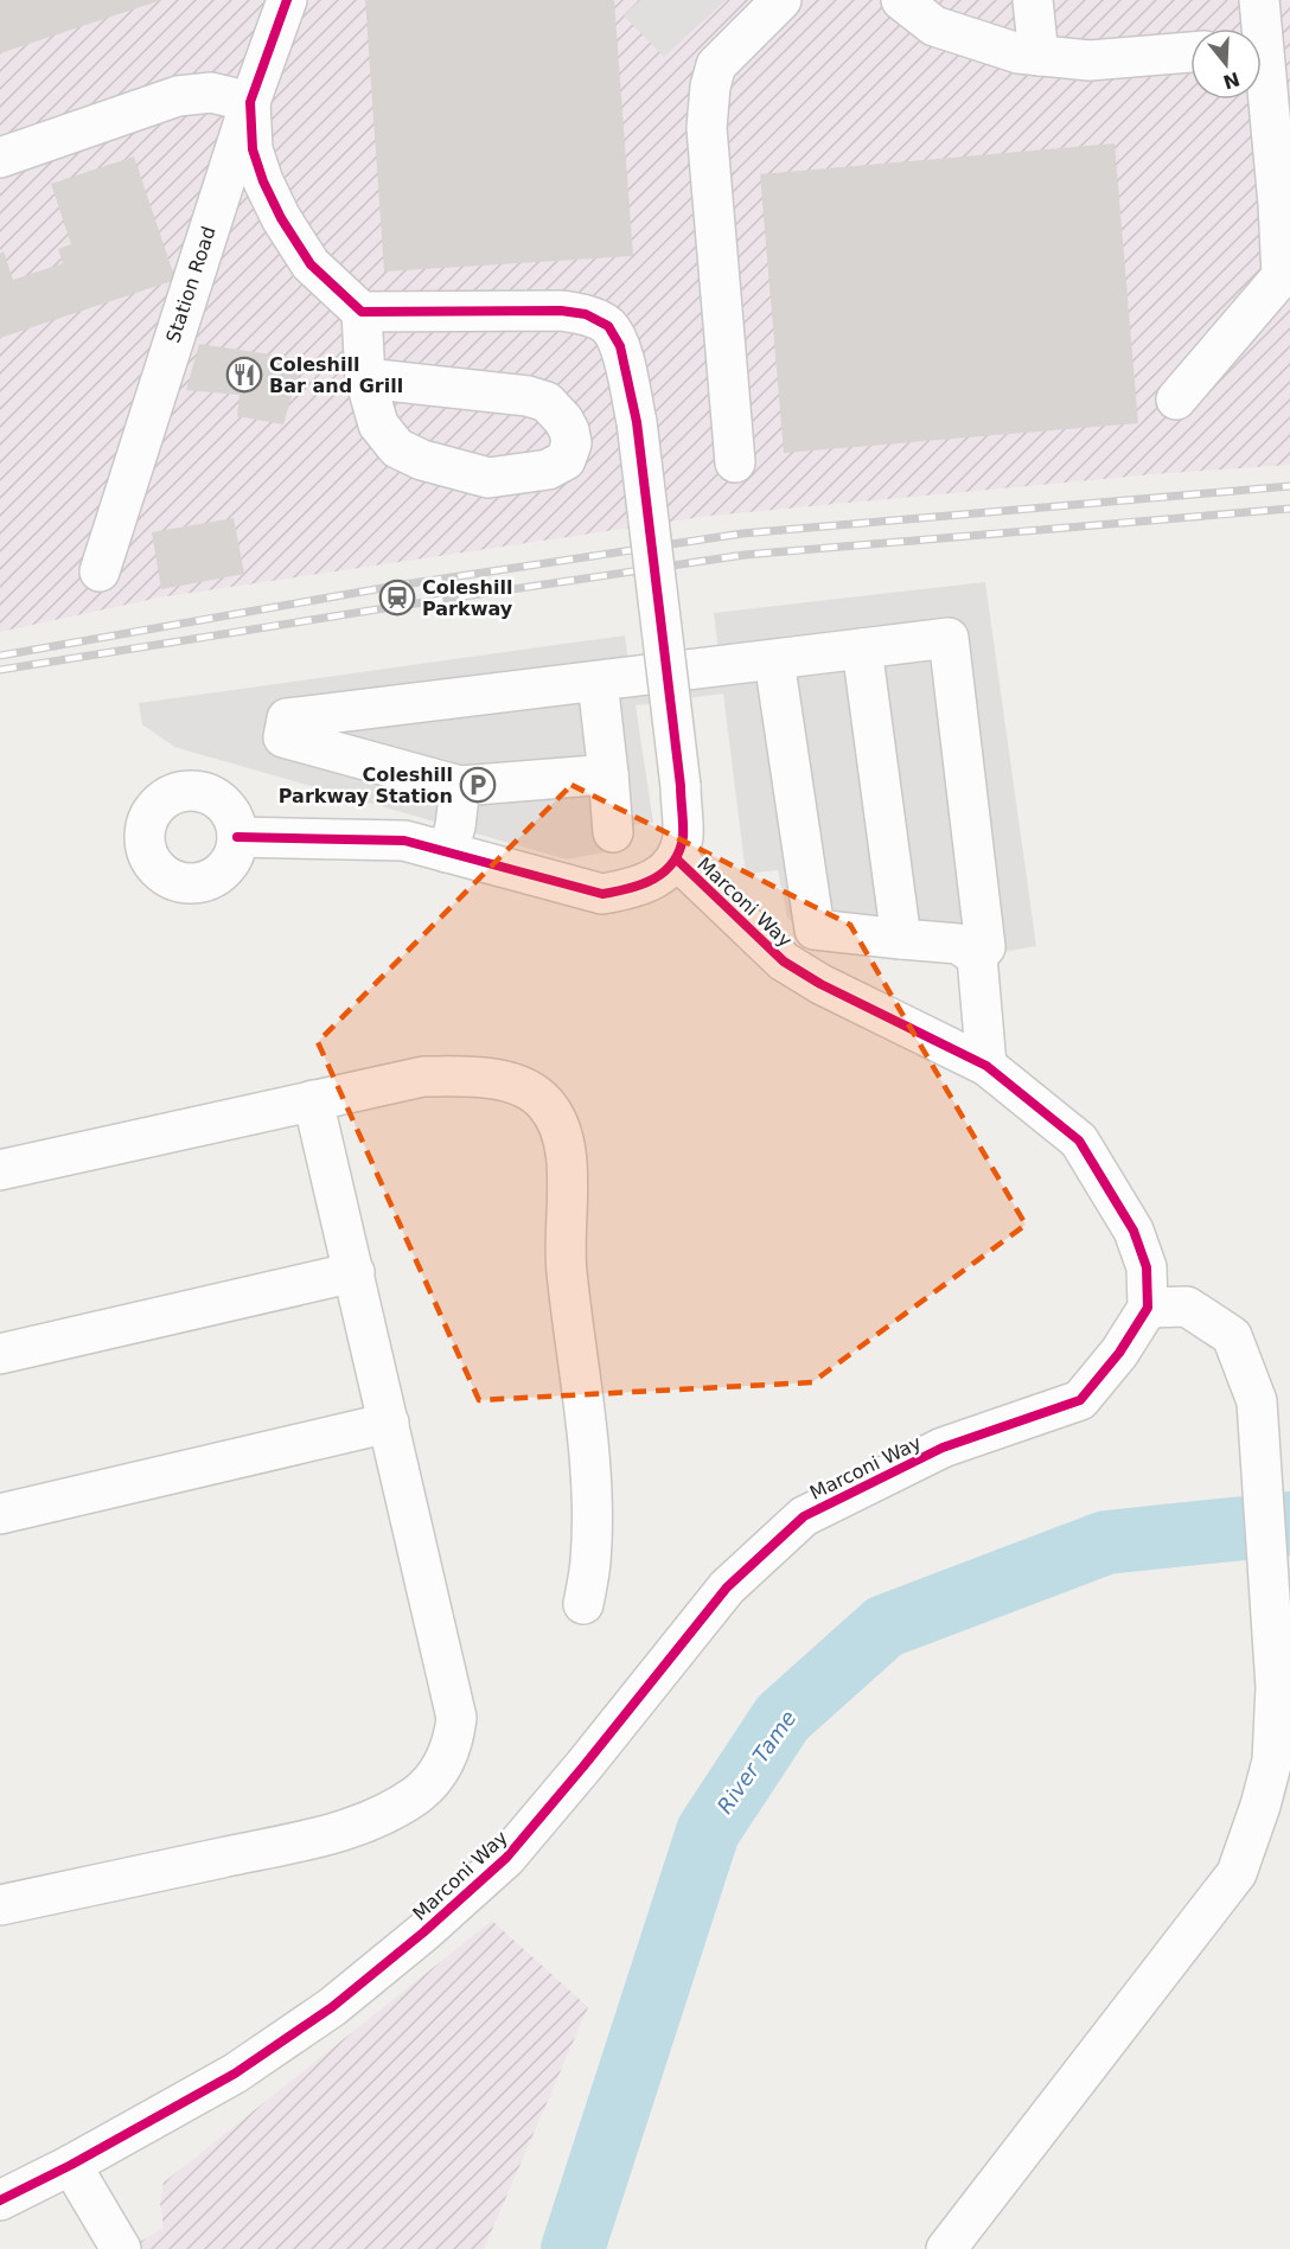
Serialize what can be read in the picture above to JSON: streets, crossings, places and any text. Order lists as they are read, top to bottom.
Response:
{
  "streets": {
    "street": ["Station Road", "Marconi Way"]
  },
  "water": ["River Tame"],
  "places": {
    "restaurant": ["Coleshill Bar and Grill"],
    "station": ["Coleshill Parkway"],
    "parking": ["Coleshill Parkway Station"]
  },
  "north": "bottom"
}
